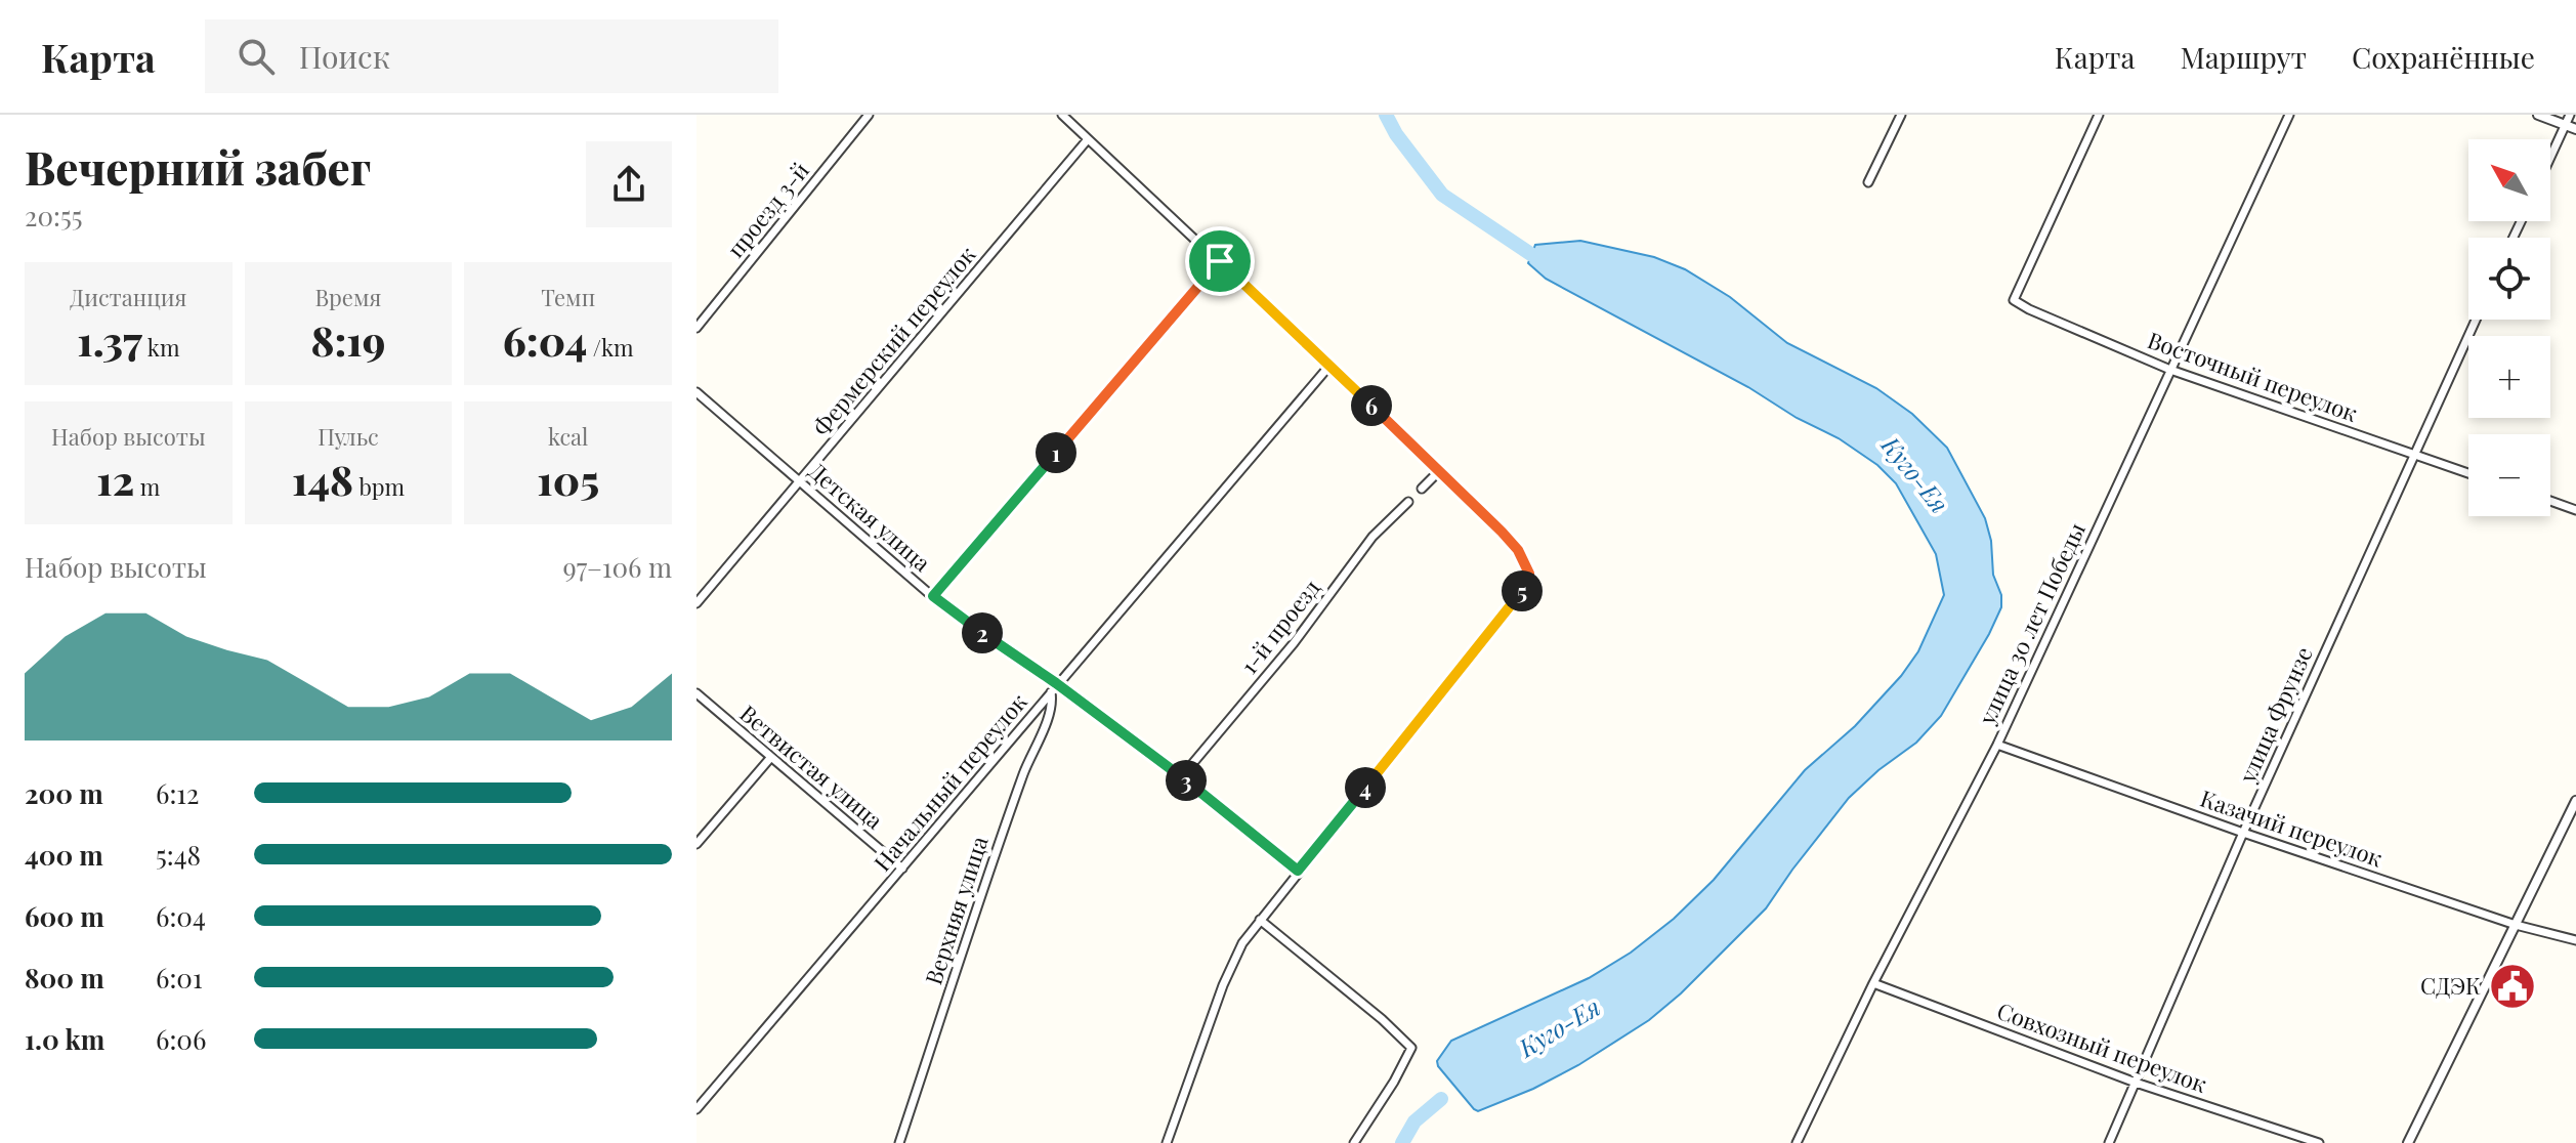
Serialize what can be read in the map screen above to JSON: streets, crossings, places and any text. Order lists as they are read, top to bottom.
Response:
{
  "streets": {
    "street": [
      "проезд 3-й",
      "Фермерский переулок",
      "Восточный переулок",
      "Детская улица",
      "улица 30 лет Победы",
      "1-й проезд",
      "улица Фрунзе",
      "Ветвистая улица",
      "Начальный переулок",
      "Казачий переулок",
      "Верхняя улица",
      "Совхозный переулок"
    ]
  },
  "crossings": [
    ["Фермерский переулок", "Детская улица"],
    ["Восточный переулок", "улица 30 лет Победы"],
    ["Восточный переулок", "улица Фрунзе"],
    ["Детская улица", "1-й проезд"],
    ["Детская улица", "Начальный переулок"],
    ["улица 30 лет Победы", "Казачий переулок"],
    ["улица 30 лет Победы", "Совхозный переулок"],
    ["улица Фрунзе", "Казачий переулок"],
    ["улица Фрунзе", "Совхозный переулок"],
    ["Ветвистая улица", "Начальный переулок"],
    ["Начальный переулок", "Верхняя улица"]
  ],
  "water": ["Куго-Ея"],
  "places": {
    "public building": ["СДЭК"]
  },
  "north": "top left",
  "page": {
    "header": "Карта",
    "search": "Поиск",
    "nav": ["Карта", "Маршрут", "Сохранённые"],
    "heading": ["Вечерний забег", "20:55"],
    "map_buttons": ["+", "−"],
    "stats": [
      ["Дистанция", "1.37 km"],
      ["Время", "8:19"],
      ["Темп", "6:04 /km"],
      ["Набор высоты", "12 m"],
      ["Пульс", "148 bpm"],
      ["kcal", "105"]
    ],
    "pins": [
      "6",
      "1",
      "5",
      "2",
      "3",
      "4"
    ],
    "chart": ["Набор высоты", "97–106 m"],
    "list": [
      {
        "name": "200 m",
        "note": "6:12"
      },
      {
        "name": "400 m",
        "note": "5:48"
      },
      {
        "name": "600 m",
        "note": "6:04"
      },
      {
        "name": "800 m",
        "note": "6:01"
      },
      {
        "name": "1.0 km",
        "note": "6:06"
      }
    ]
  }
}
